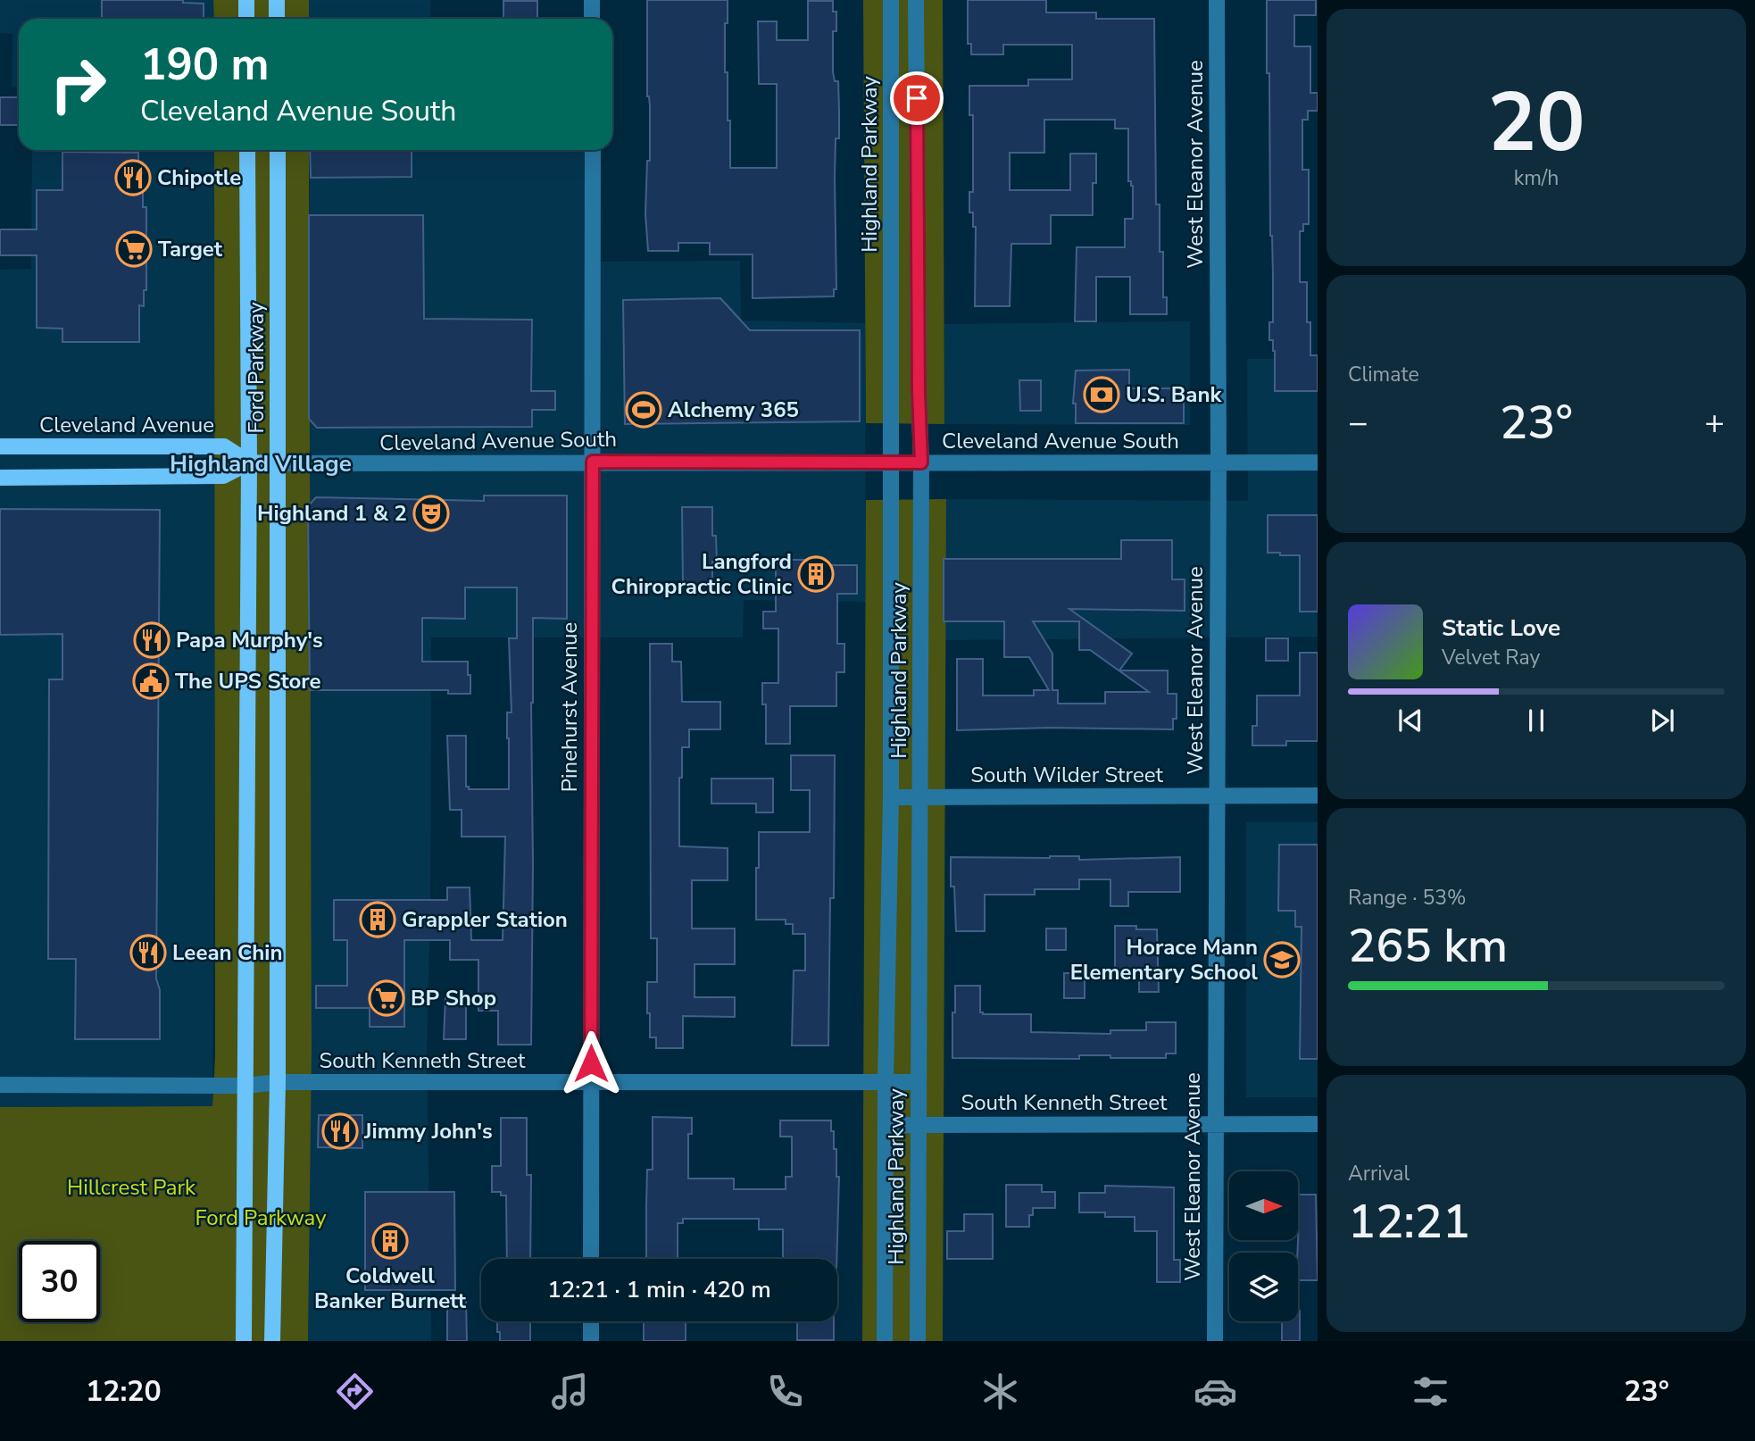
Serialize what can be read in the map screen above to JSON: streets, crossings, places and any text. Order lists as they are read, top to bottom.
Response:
{
  "streets": {
    "main road": ["Ford Parkway", "Cleveland Avenue"],
    "street": [
      "Highland Parkway",
      "West Eleanor Avenue",
      "Cleveland Avenue South",
      "Pinehurst Avenue",
      "South Wilder Street",
      "South Kenneth Street"
    ]
  },
  "crossings": [
    ["Highland Parkway", "Cleveland Avenue South"],
    ["Highland Parkway", "South Wilder Street"],
    ["Highland Parkway", "South Kenneth Street"],
    ["West Eleanor Avenue", "Cleveland Avenue South"],
    ["West Eleanor Avenue", "South Wilder Street"],
    ["West Eleanor Avenue", "South Kenneth Street"],
    ["Ford Parkway", "Cleveland Avenue"],
    ["Ford Parkway", "Cleveland Avenue South"],
    ["Ford Parkway", "South Kenneth Street"],
    ["Cleveland Avenue", "Cleveland Avenue South"],
    ["Cleveland Avenue South", "Pinehurst Avenue"],
    ["Pinehurst Avenue", "South Kenneth Street"]
  ],
  "districts": ["Highland Village"],
  "parks": ["Hillcrest Park", "Ford Parkway"],
  "places": {
    "restaurant": [
      "Chipotle",
      "Papa Murphy's",
      "Leean Chin",
      "Jimmy John's"
    ],
    "supermarket": ["Target", "BP Shop"],
    "bank": ["U.S. Bank"],
    "sports": ["Alchemy 365"],
    "theatre": ["Highland 1 & 2"],
    "building": ["Langford Chiropractic Clinic", "Grappler Station", "Coldwell Banker Burnett"],
    "public building": ["The UPS Store"],
    "school or university": ["Horace Mann Elementary School"]
  },
  "north": "right",
  "page": {
    "tile": [
      ["20", "km/h"],
      "Climate",
      ["Range · 53%", "265 km"],
      ["Arrival", "12:21"]
    ],
    "turn": ["190 m", "Cleveland Avenue South"],
    "heat": ["−", "23°", "+"],
    "song": ["Static Love", "Velvet Ray"],
    "limit": "30",
    "trip": "12:21 · 1 min · 420 m",
    "tabs": ["12:20", "23°"]
  }
}
